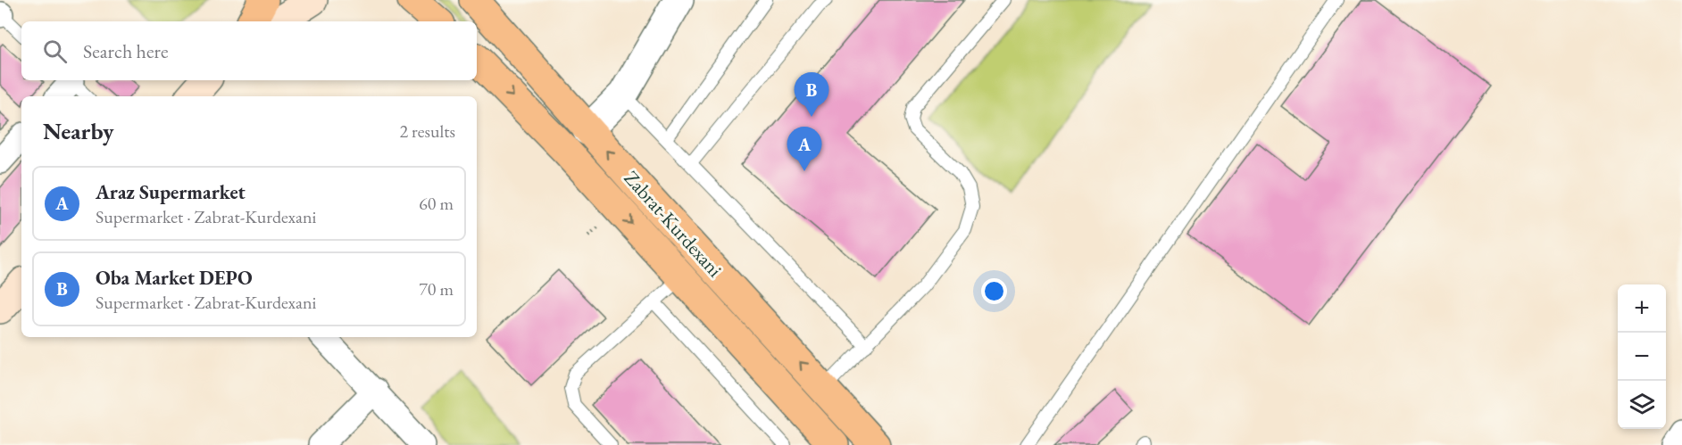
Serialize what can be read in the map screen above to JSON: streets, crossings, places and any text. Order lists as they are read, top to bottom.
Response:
{
  "streets": {
    "main road": ["Zabrat-Kurdexani"]
  },
  "page": {
    "search": "Search here",
    "pins": ["B", "A"],
    "heading": ["Nearby", "2 results"],
    "list": [
      {
        "mark": "A",
        "name": "Araz Supermarket",
        "note": "Supermarket · Zabrat-Kurdexani",
        "value": "60 m"
      },
      {
        "mark": "B",
        "name": "Oba Market DEPO",
        "note": "Supermarket · Zabrat-Kurdexani",
        "value": "70 m"
      }
    ],
    "map_buttons": ["+", "−"]
  }
}
